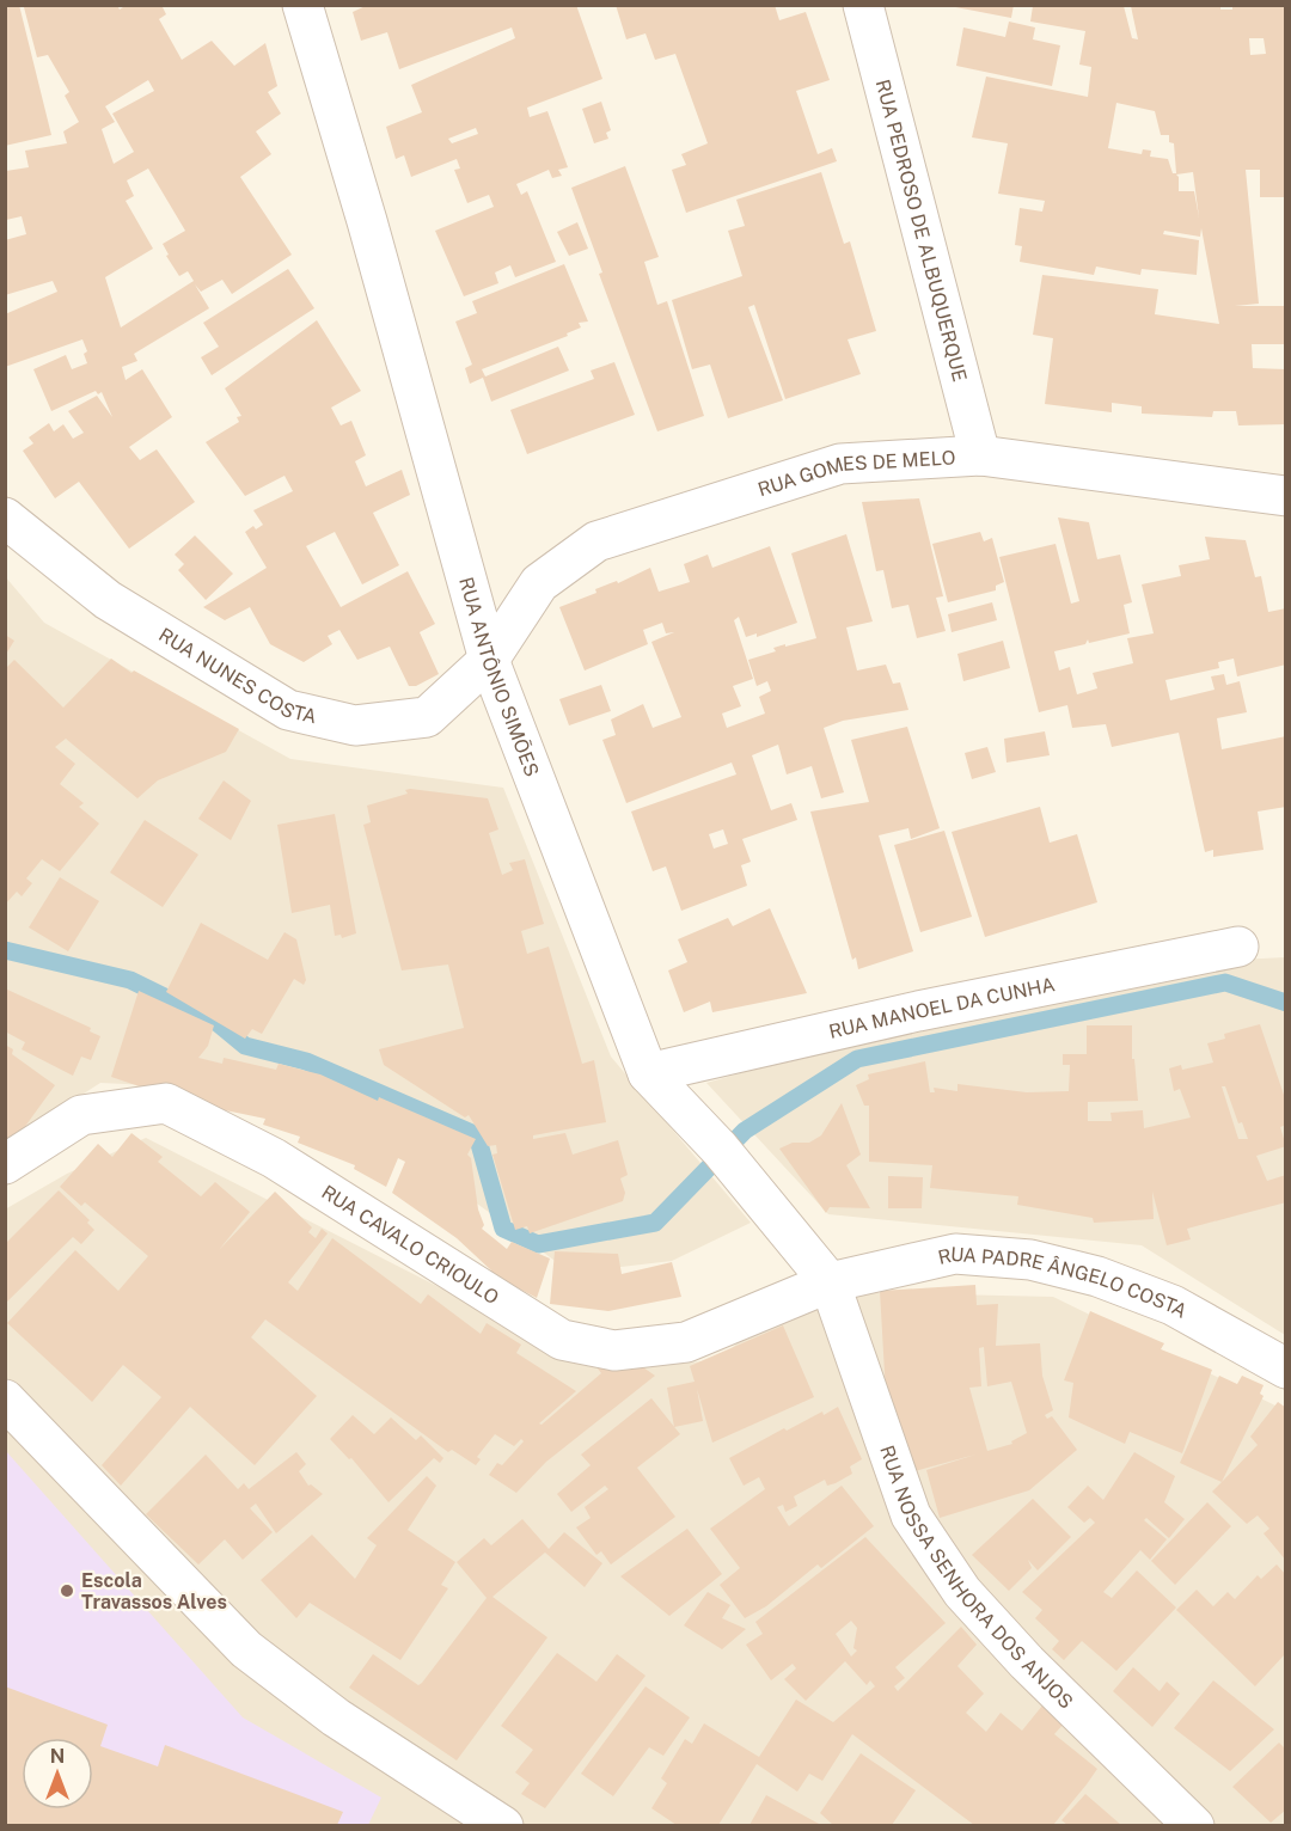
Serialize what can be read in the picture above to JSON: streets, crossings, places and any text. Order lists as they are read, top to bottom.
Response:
{
  "streets": {
    "street": [
      "RUA PEDROSO DE ALBUQUERQUE",
      "RUA GOMES DE MELO",
      "RUA NUNES COSTA",
      "RUA ANTÔNIO SIMÕES",
      "RUA MANOEL DA CUNHA",
      "RUA CAVALO CRIOULO",
      "RUA PADRE ÂNGELO COSTA",
      "RUA NOSSA SENHORA DOS ANJOS"
    ]
  },
  "crossings": [
    ["RUA PEDROSO DE ALBUQUERQUE", "RUA GOMES DE MELO"],
    ["RUA GOMES DE MELO", "RUA NUNES COSTA"],
    ["RUA GOMES DE MELO", "RUA ANTÔNIO SIMÕES"],
    ["RUA NUNES COSTA", "RUA ANTÔNIO SIMÕES"],
    ["RUA ANTÔNIO SIMÕES", "RUA MANOEL DA CUNHA"],
    ["RUA ANTÔNIO SIMÕES", "RUA CAVALO CRIOULO"],
    ["RUA ANTÔNIO SIMÕES", "RUA PADRE ÂNGELO COSTA"],
    ["RUA ANTÔNIO SIMÕES", "RUA NOSSA SENHORA DOS ANJOS"],
    ["RUA CAVALO CRIOULO", "RUA PADRE ÂNGELO COSTA"],
    ["RUA CAVALO CRIOULO", "RUA NOSSA SENHORA DOS ANJOS"],
    ["RUA PADRE ÂNGELO COSTA", "RUA NOSSA SENHORA DOS ANJOS"]
  ],
  "places": ["Escola Travassos Alves"],
  "north": "top"
}
